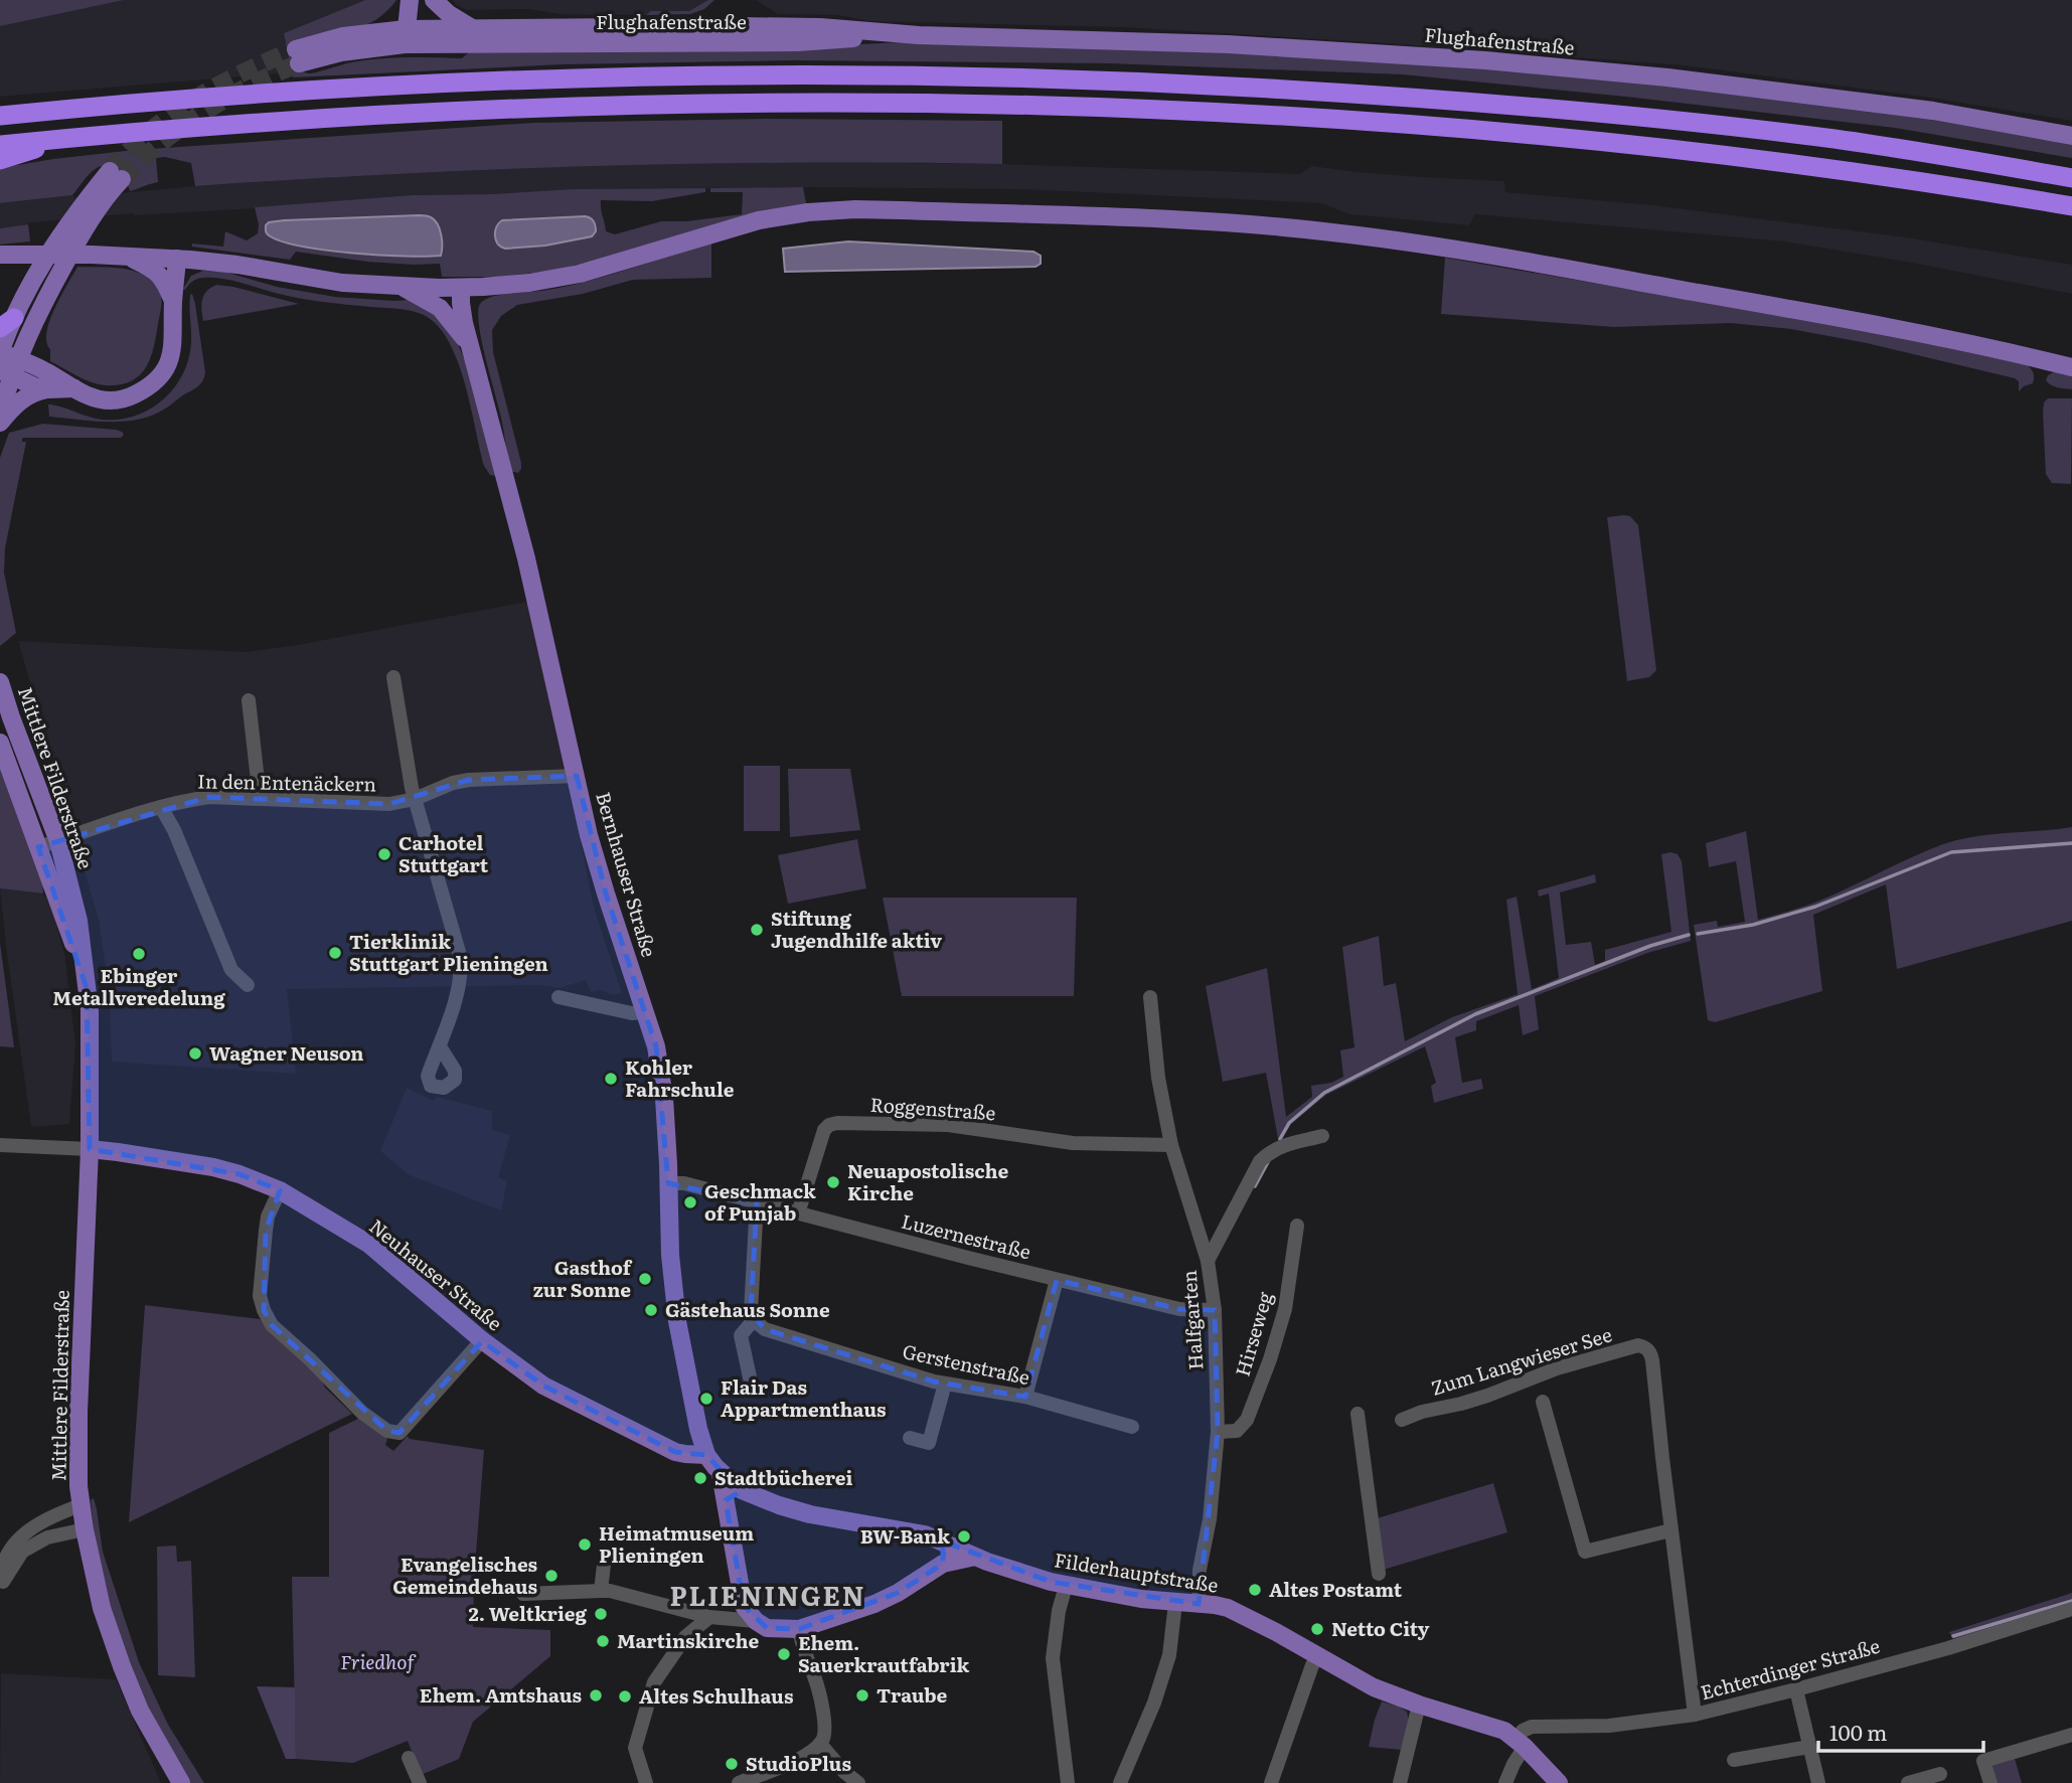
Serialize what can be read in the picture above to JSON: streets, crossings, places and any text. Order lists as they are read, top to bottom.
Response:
{
  "streets": {
    "main road": [
      "Flughafenstraße",
      "Mittlere Filderstraße",
      "Bernhauser Straße",
      "Neuhauser Straße",
      "Filderhauptstraße"
    ],
    "street": [
      "In den Entenäckern",
      "Roggenstraße",
      "Luzernestraße",
      "Halfgarten",
      "Hirseweg",
      "Zum Langwieser See",
      "Gerstenstraße",
      "Echterdinger Straße"
    ]
  },
  "crossings": [
    ["Mittlere Filderstraße", "In den Entenäckern"],
    ["Mittlere Filderstraße", "Neuhauser Straße"],
    ["In den Entenäckern", "Bernhauser Straße"],
    ["Bernhauser Straße", "Luzernestraße"],
    ["Bernhauser Straße", "Neuhauser Straße"],
    ["Bernhauser Straße", "Filderhauptstraße"],
    ["Roggenstraße", "Luzernestraße"],
    ["Roggenstraße", "Halfgarten"],
    ["Luzernestraße", "Halfgarten"],
    ["Halfgarten", "Hirseweg"],
    ["Halfgarten", "Filderhauptstraße"],
    ["Filderhauptstraße", "Echterdinger Straße"]
  ],
  "districts": ["PLIENINGEN"],
  "parks": ["Friedhof"],
  "places": [
    "Carhotel Stuttgart",
    "Stiftung Jugendhilfe aktiv",
    "Tierklinik Stuttgart Plieningen",
    "Ebinger Metallveredelung",
    "Wagner Neuson",
    "Kohler Fahrschule",
    "Neuapostolische Kirche",
    "Geschmack of Punjab",
    "Gasthof zur Sonne",
    "Gästehaus Sonne",
    "Flair Das Appartmenthaus",
    "Stadtbücherei",
    "BW-Bank",
    "Heimatmuseum Plieningen",
    "Evangelisches Gemeindehaus",
    "Altes Postamt",
    "2. Weltkrieg",
    "Netto City",
    "Martinskirche",
    "Ehem. Sauerkrautfabrik",
    "Ehem. Amtshaus",
    "Traube",
    "Altes Schulhaus",
    "StudioPlus"
  ],
  "scale_bar": "100 m"
}
